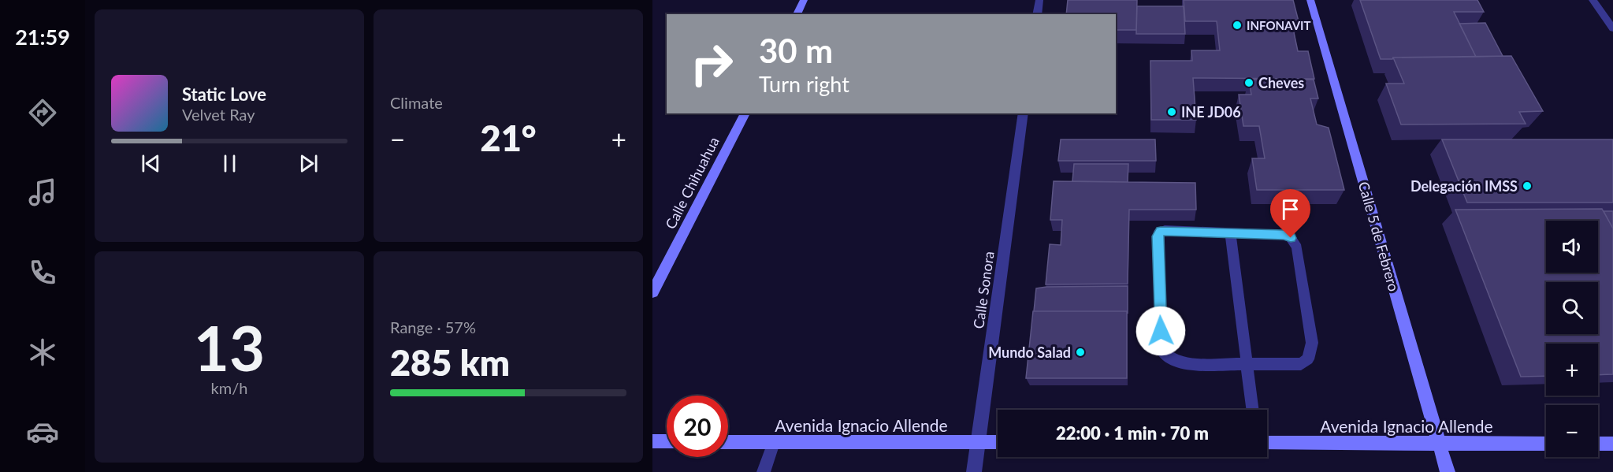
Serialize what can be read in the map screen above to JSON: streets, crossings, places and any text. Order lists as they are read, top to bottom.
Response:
{
  "streets": {
    "street": [
      "Calle Chihuahua",
      "Calle 5 de Febrero",
      "Calle Sonora",
      "Avenida Ignacio Allende"
    ]
  },
  "crossings": [
    ["Calle 5 de Febrero", "Avenida Ignacio Allende"],
    ["Calle Sonora", "Avenida Ignacio Allende"]
  ],
  "places": [
    "INFONAVIT",
    "Cheves",
    "INE JD06",
    "Delegación IMSS",
    "Mundo Salad"
  ],
  "page": {
    "tabs": "21:59",
    "tile": [
      "Climate",
      ["13", "km/h"],
      ["Range · 57%", "285 km"]
    ],
    "turn": ["30 m", "Turn right"],
    "song": ["Static Love", "Velvet Ray"],
    "heat": ["−", "21°", "+"],
    "map_buttons": ["+", "−"],
    "limit": "20",
    "trip": "22:00 · 1 min · 70 m"
  }
}
